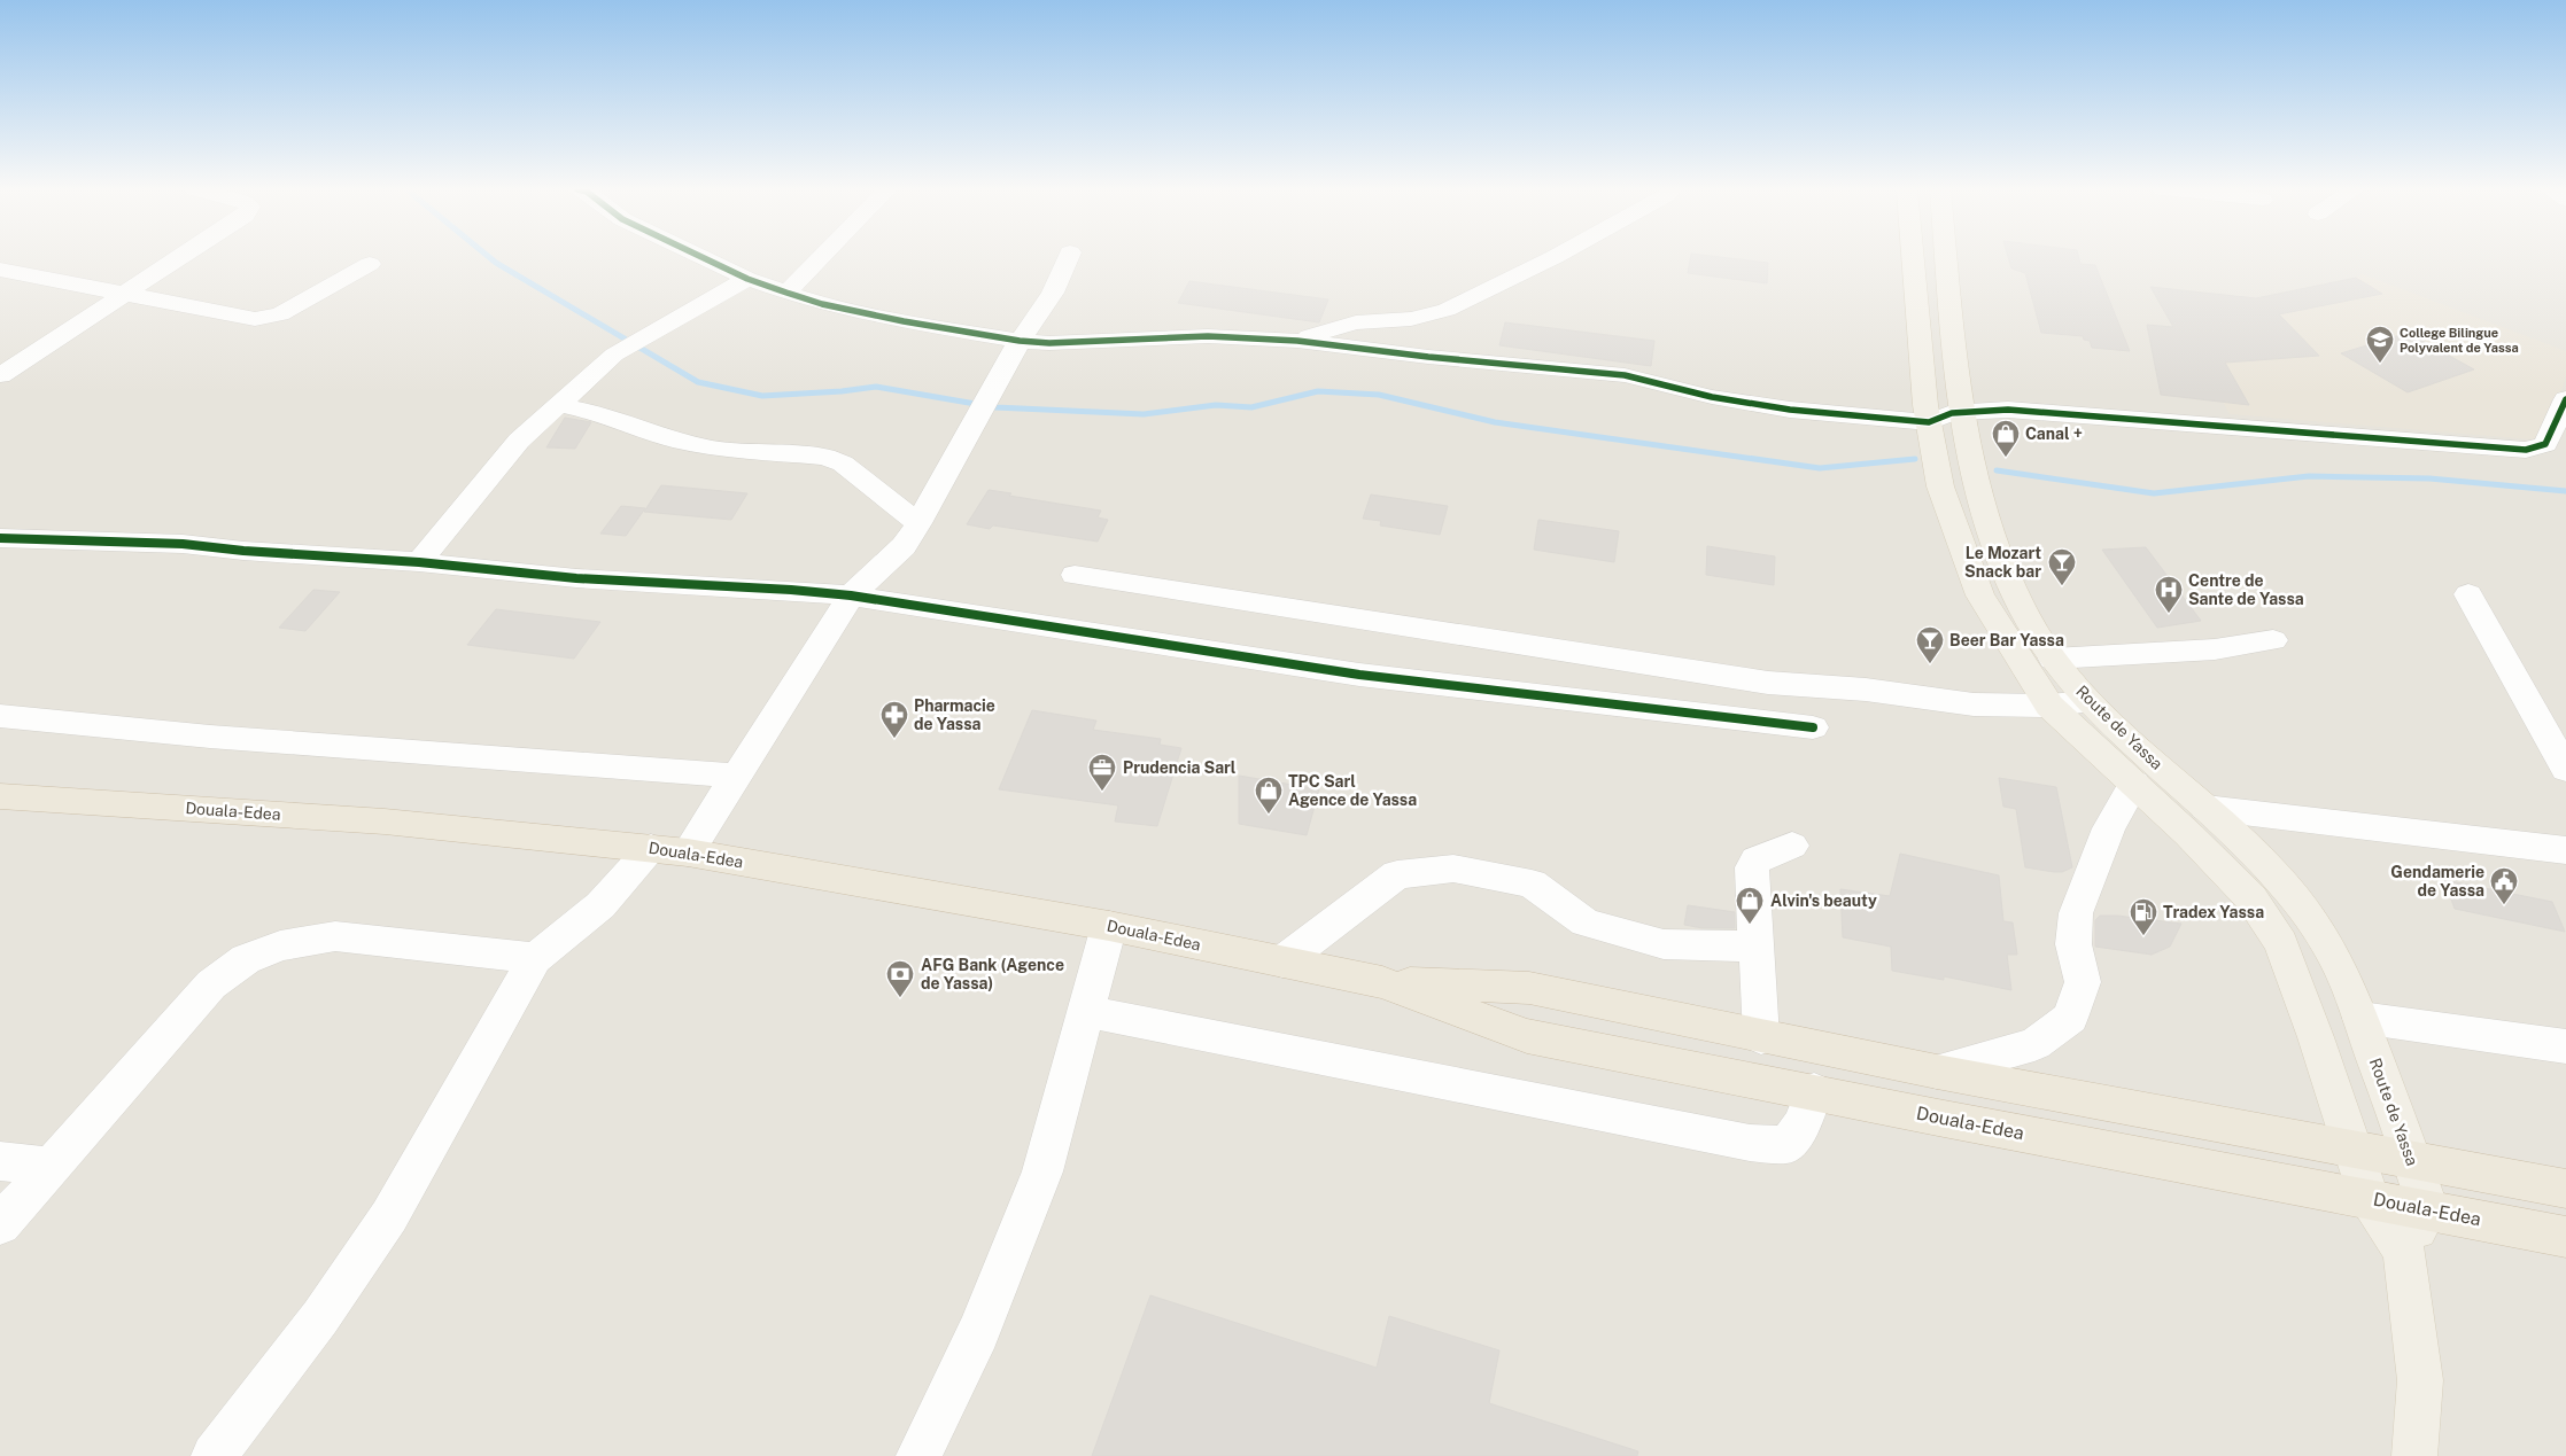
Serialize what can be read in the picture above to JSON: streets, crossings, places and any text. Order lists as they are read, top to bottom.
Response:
{
  "streets": {
    "highway": ["Douala-Edea"],
    "main road": ["Route de Yassa"]
  },
  "crossings": [
    ["Route de Yassa", "Douala-Edea"]
  ],
  "places": {
    "school or university": ["College Bilingue Polyvalent de Yassa"],
    "shop": ["Canal +", "TPC Sarl Agence de Yassa", "Alvin's beauty"],
    "bar": ["Le Mozart Snack bar", "Beer Bar Yassa"],
    "hospital": ["Centre de Sante de Yassa"],
    "pharmacy": ["Pharmacie de Yassa"],
    "office": ["Prudencia Sarl"],
    "public building": ["Gendamerie de Yassa"],
    "fuel station": ["Tradex Yassa"],
    "bank": ["AFG Bank (Agence de Yassa)"]
  }
}
